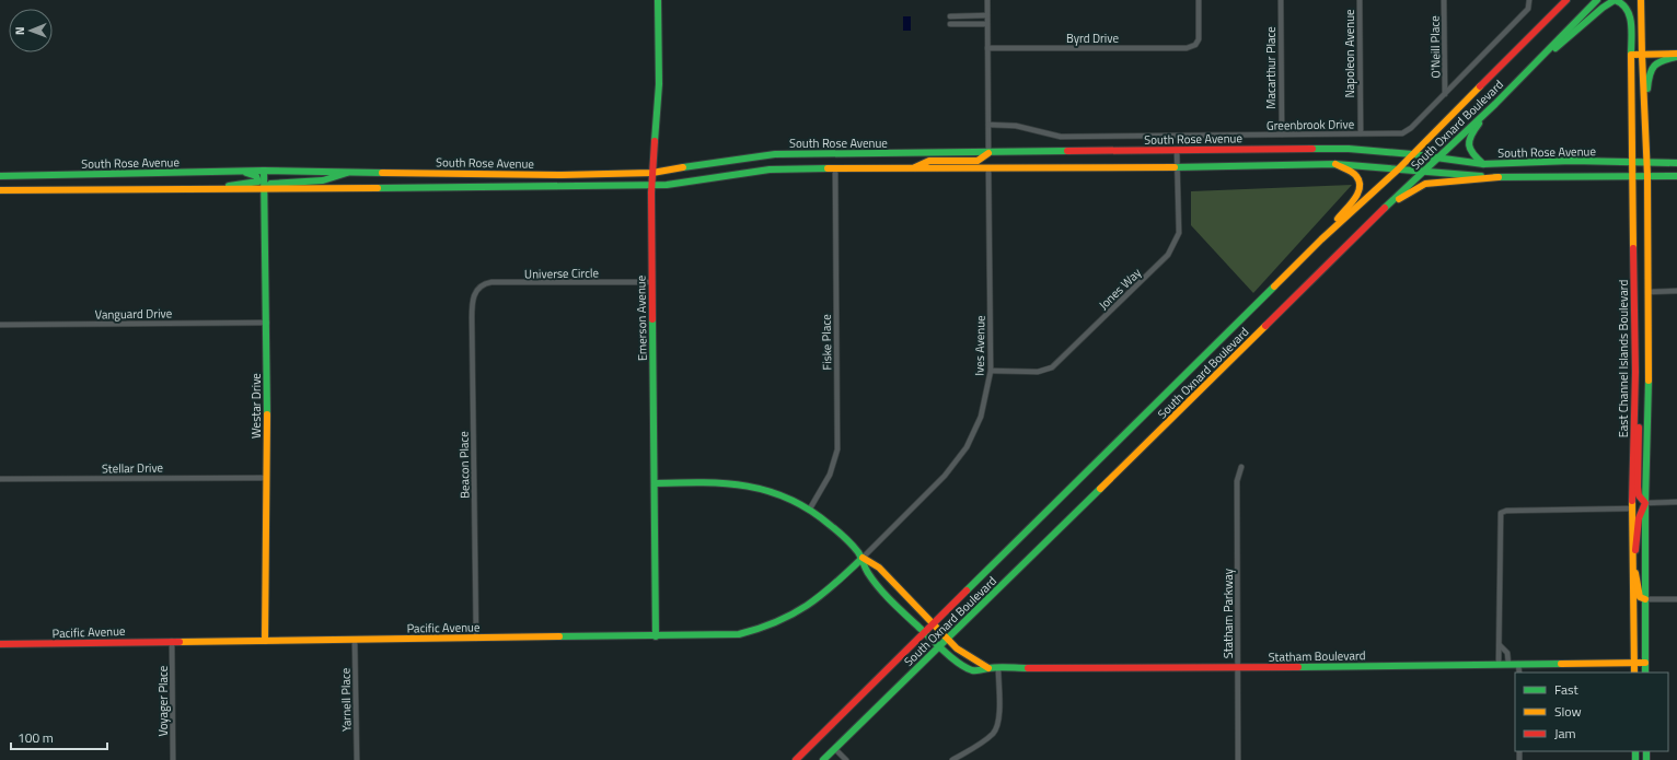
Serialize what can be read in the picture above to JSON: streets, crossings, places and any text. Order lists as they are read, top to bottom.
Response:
{
  "streets": {
    "main road": [
      "South Oxnard Boulevard",
      "South Rose Avenue",
      "Emerson Avenue",
      "East Channel Islands Boulevard",
      "Westar Drive",
      "Pacific Avenue",
      "Statham Boulevard"
    ],
    "street": [
      "Byrd Drive",
      "O'Neill Place",
      "Napoleon Avenue",
      "Macarthur Place",
      "Greenbrook Drive",
      "Universe Circle",
      "Jones Way",
      "Vanguard Drive",
      "Fiske Place",
      "Ives Avenue",
      "Beacon Place",
      "Stellar Drive",
      "Statham Parkway",
      "Yarnell Place",
      "Voyager Place"
    ]
  },
  "crossings": [
    ["O'Neill Place", "Greenbrook Drive"],
    ["Napoleon Avenue", "Greenbrook Drive"],
    ["Macarthur Place", "Greenbrook Drive"],
    ["South Oxnard Boulevard", "South Rose Avenue"],
    ["South Oxnard Boulevard", "East Channel Islands Boulevard"],
    ["South Oxnard Boulevard", "Statham Boulevard"],
    ["South Rose Avenue", "Jones Way"],
    ["South Rose Avenue", "Emerson Avenue"],
    ["South Rose Avenue", "Fiske Place"],
    ["South Rose Avenue", "Ives Avenue"],
    ["South Rose Avenue", "East Channel Islands Boulevard"],
    ["South Rose Avenue", "Westar Drive"],
    ["Universe Circle", "Emerson Avenue"],
    ["Universe Circle", "Beacon Place"],
    ["Jones Way", "Ives Avenue"],
    ["Vanguard Drive", "Westar Drive"],
    ["Emerson Avenue", "Pacific Avenue"],
    ["Emerson Avenue", "Statham Boulevard"],
    ["Fiske Place", "Statham Boulevard"],
    ["Ives Avenue", "Pacific Avenue"],
    ["Ives Avenue", "Statham Boulevard"],
    ["East Channel Islands Boulevard", "Statham Boulevard"],
    ["Westar Drive", "Stellar Drive"],
    ["Westar Drive", "Pacific Avenue"],
    ["Beacon Place", "Pacific Avenue"],
    ["Statham Parkway", "Statham Boulevard"],
    ["Pacific Avenue", "Statham Boulevard"],
    ["Pacific Avenue", "Yarnell Place"],
    ["Pacific Avenue", "Voyager Place"]
  ],
  "legend": ["Fast", "Slow", "Jam"],
  "scale_bar": "100 m",
  "north": "left"
}
